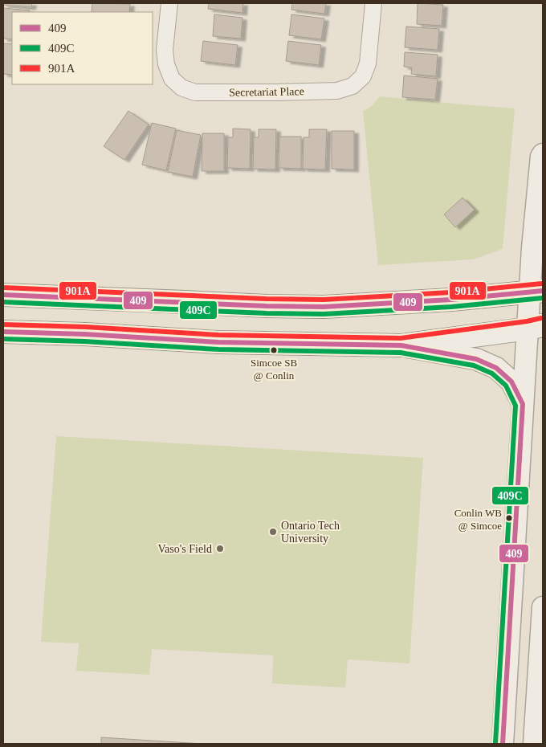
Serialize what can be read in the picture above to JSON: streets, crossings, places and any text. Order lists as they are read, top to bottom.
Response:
{
  "streets": {
    "street": ["Secretariat Place"]
  },
  "places": [
    "Simcoe SB @ Conlin",
    "Conlin WB @ Simcoe",
    "Ontario Tech University",
    "Vaso's Field"
  ],
  "lines": ["transit line 901A", "transit line 409", "transit line 409C"],
  "legend": ["409", "409C", "901A"]
}
